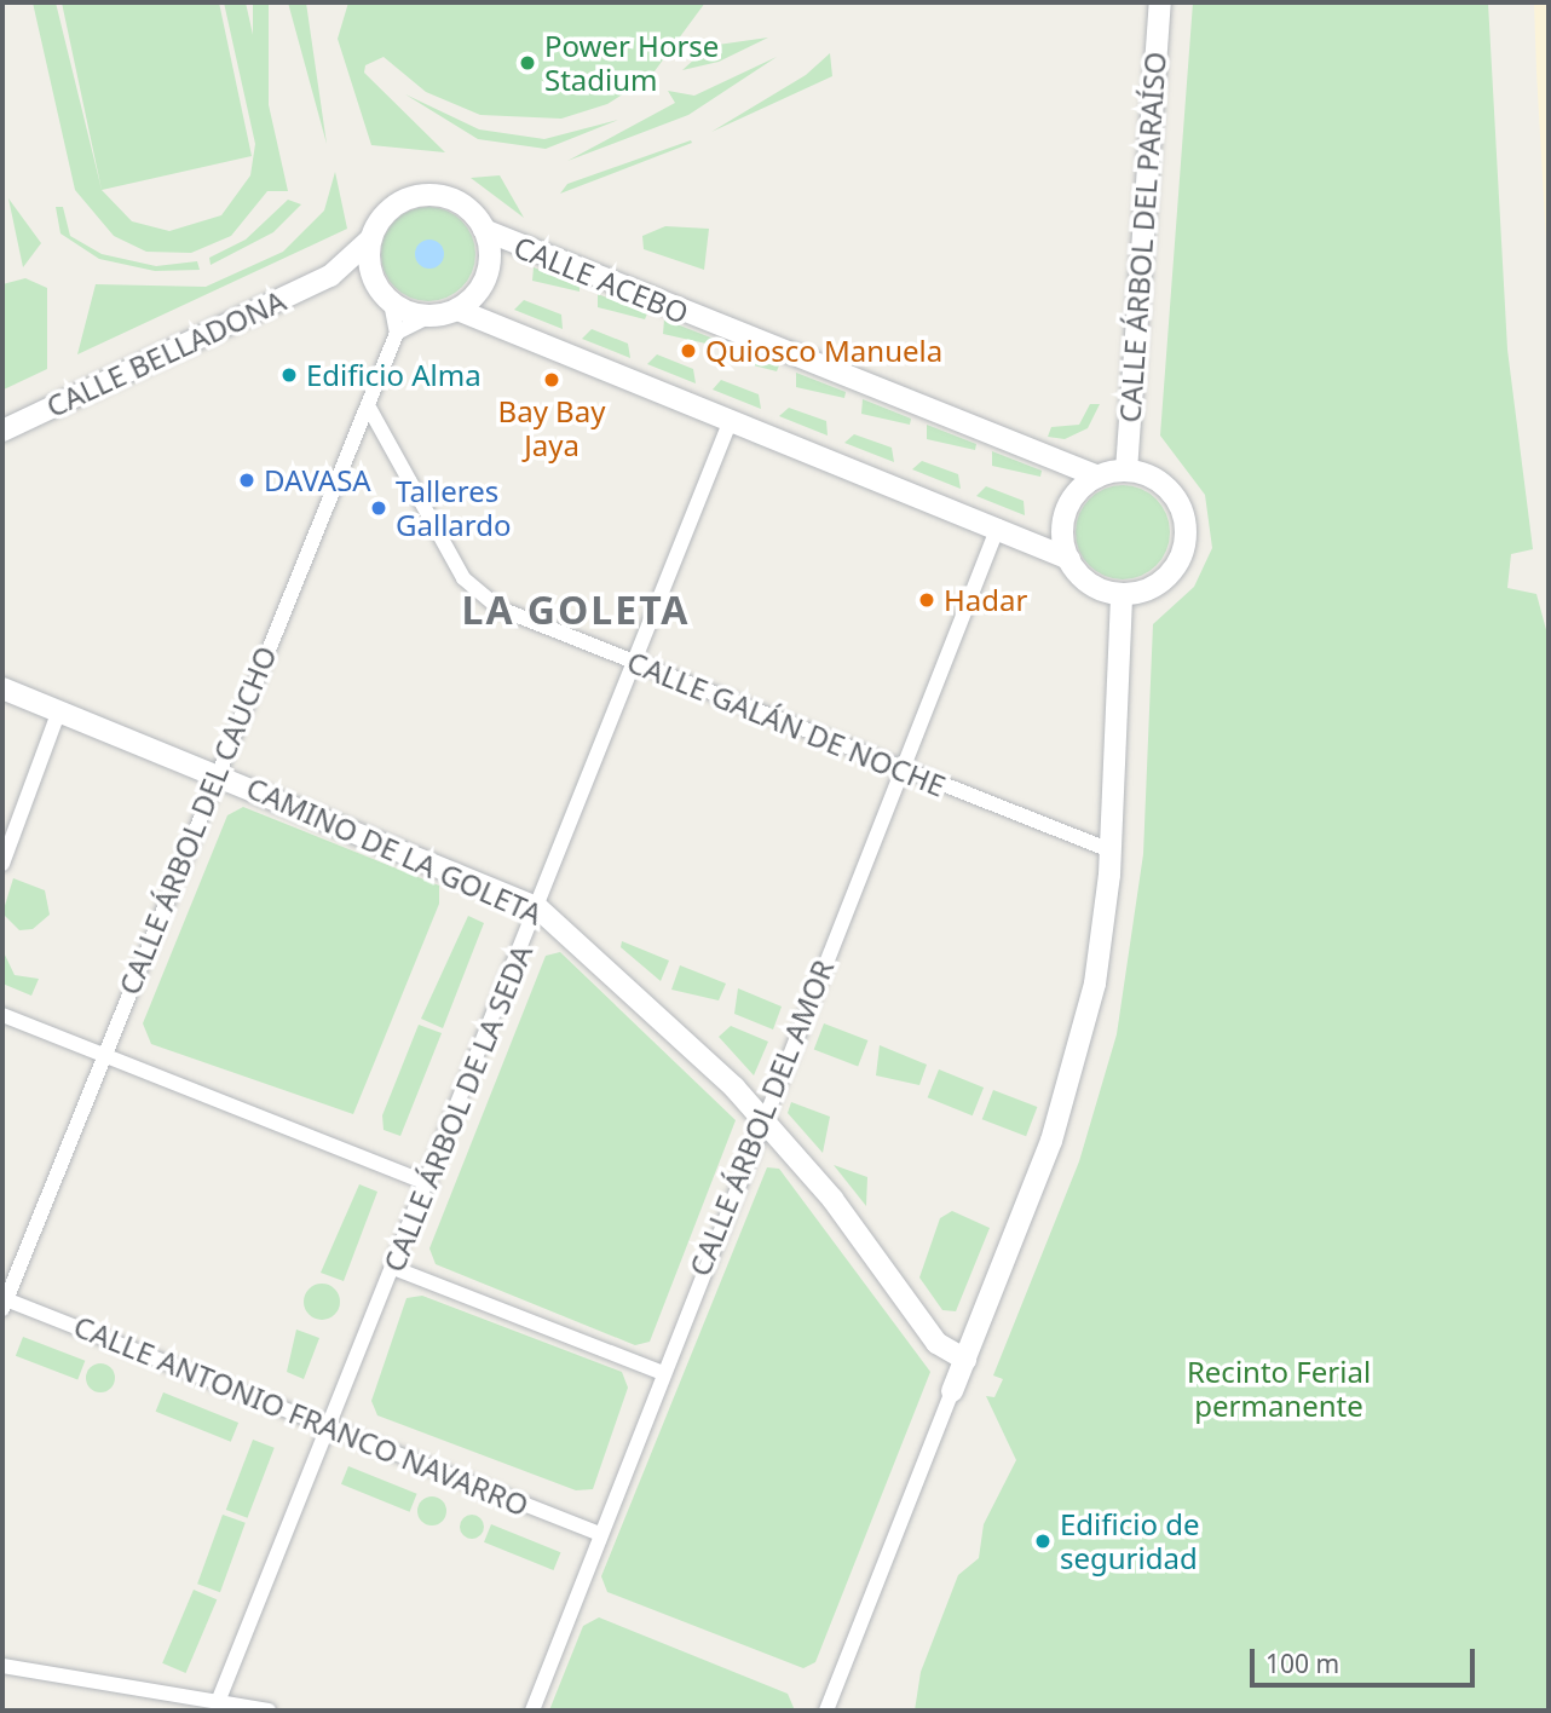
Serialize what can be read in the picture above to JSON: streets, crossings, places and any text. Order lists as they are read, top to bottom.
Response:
{
  "streets": {
    "street": [
      "CALLE ÁRBOL DEL PARAÍSO",
      "CALLE ACEBO",
      "CALLE BELLADONA",
      "CALLE GALÁN DE NOCHE",
      "CALLE ÁRBOL DEL CAUCHO",
      "CAMINO DE LA GOLETA",
      "CALLE ÁRBOL DE LA SEDA",
      "CALLE ÁRBOL DEL AMOR",
      "CALLE ANTONIO FRANCO NAVARRO"
    ]
  },
  "crossings": [
    ["CALLE ÁRBOL DEL PARAÍSO", "CALLE ACEBO"],
    ["CALLE ACEBO", "CALLE BELLADONA"],
    ["CALLE GALÁN DE NOCHE", "CALLE ÁRBOL DEL CAUCHO"],
    ["CALLE GALÁN DE NOCHE", "CALLE ÁRBOL DE LA SEDA"],
    ["CALLE GALÁN DE NOCHE", "CALLE ÁRBOL DEL AMOR"],
    ["CALLE ÁRBOL DEL CAUCHO", "CAMINO DE LA GOLETA"],
    ["CALLE ÁRBOL DEL CAUCHO", "CALLE ANTONIO FRANCO NAVARRO"],
    ["CAMINO DE LA GOLETA", "CALLE ÁRBOL DE LA SEDA"],
    ["CAMINO DE LA GOLETA", "CALLE ÁRBOL DEL AMOR"],
    ["CALLE ÁRBOL DE LA SEDA", "CALLE ANTONIO FRANCO NAVARRO"],
    ["CALLE ÁRBOL DEL AMOR", "CALLE ANTONIO FRANCO NAVARRO"]
  ],
  "districts": ["LA GOLETA"],
  "parks": ["Recinto Ferial permanente"],
  "places": [
    "Power Horse Stadium",
    "Quiosco Manuela",
    "Edificio Alma",
    "Bay Bay Jaya",
    "DAVASA",
    "Talleres Gallardo",
    "Hadar",
    "Edificio de seguridad"
  ],
  "scale_bar": "100 m"
}
